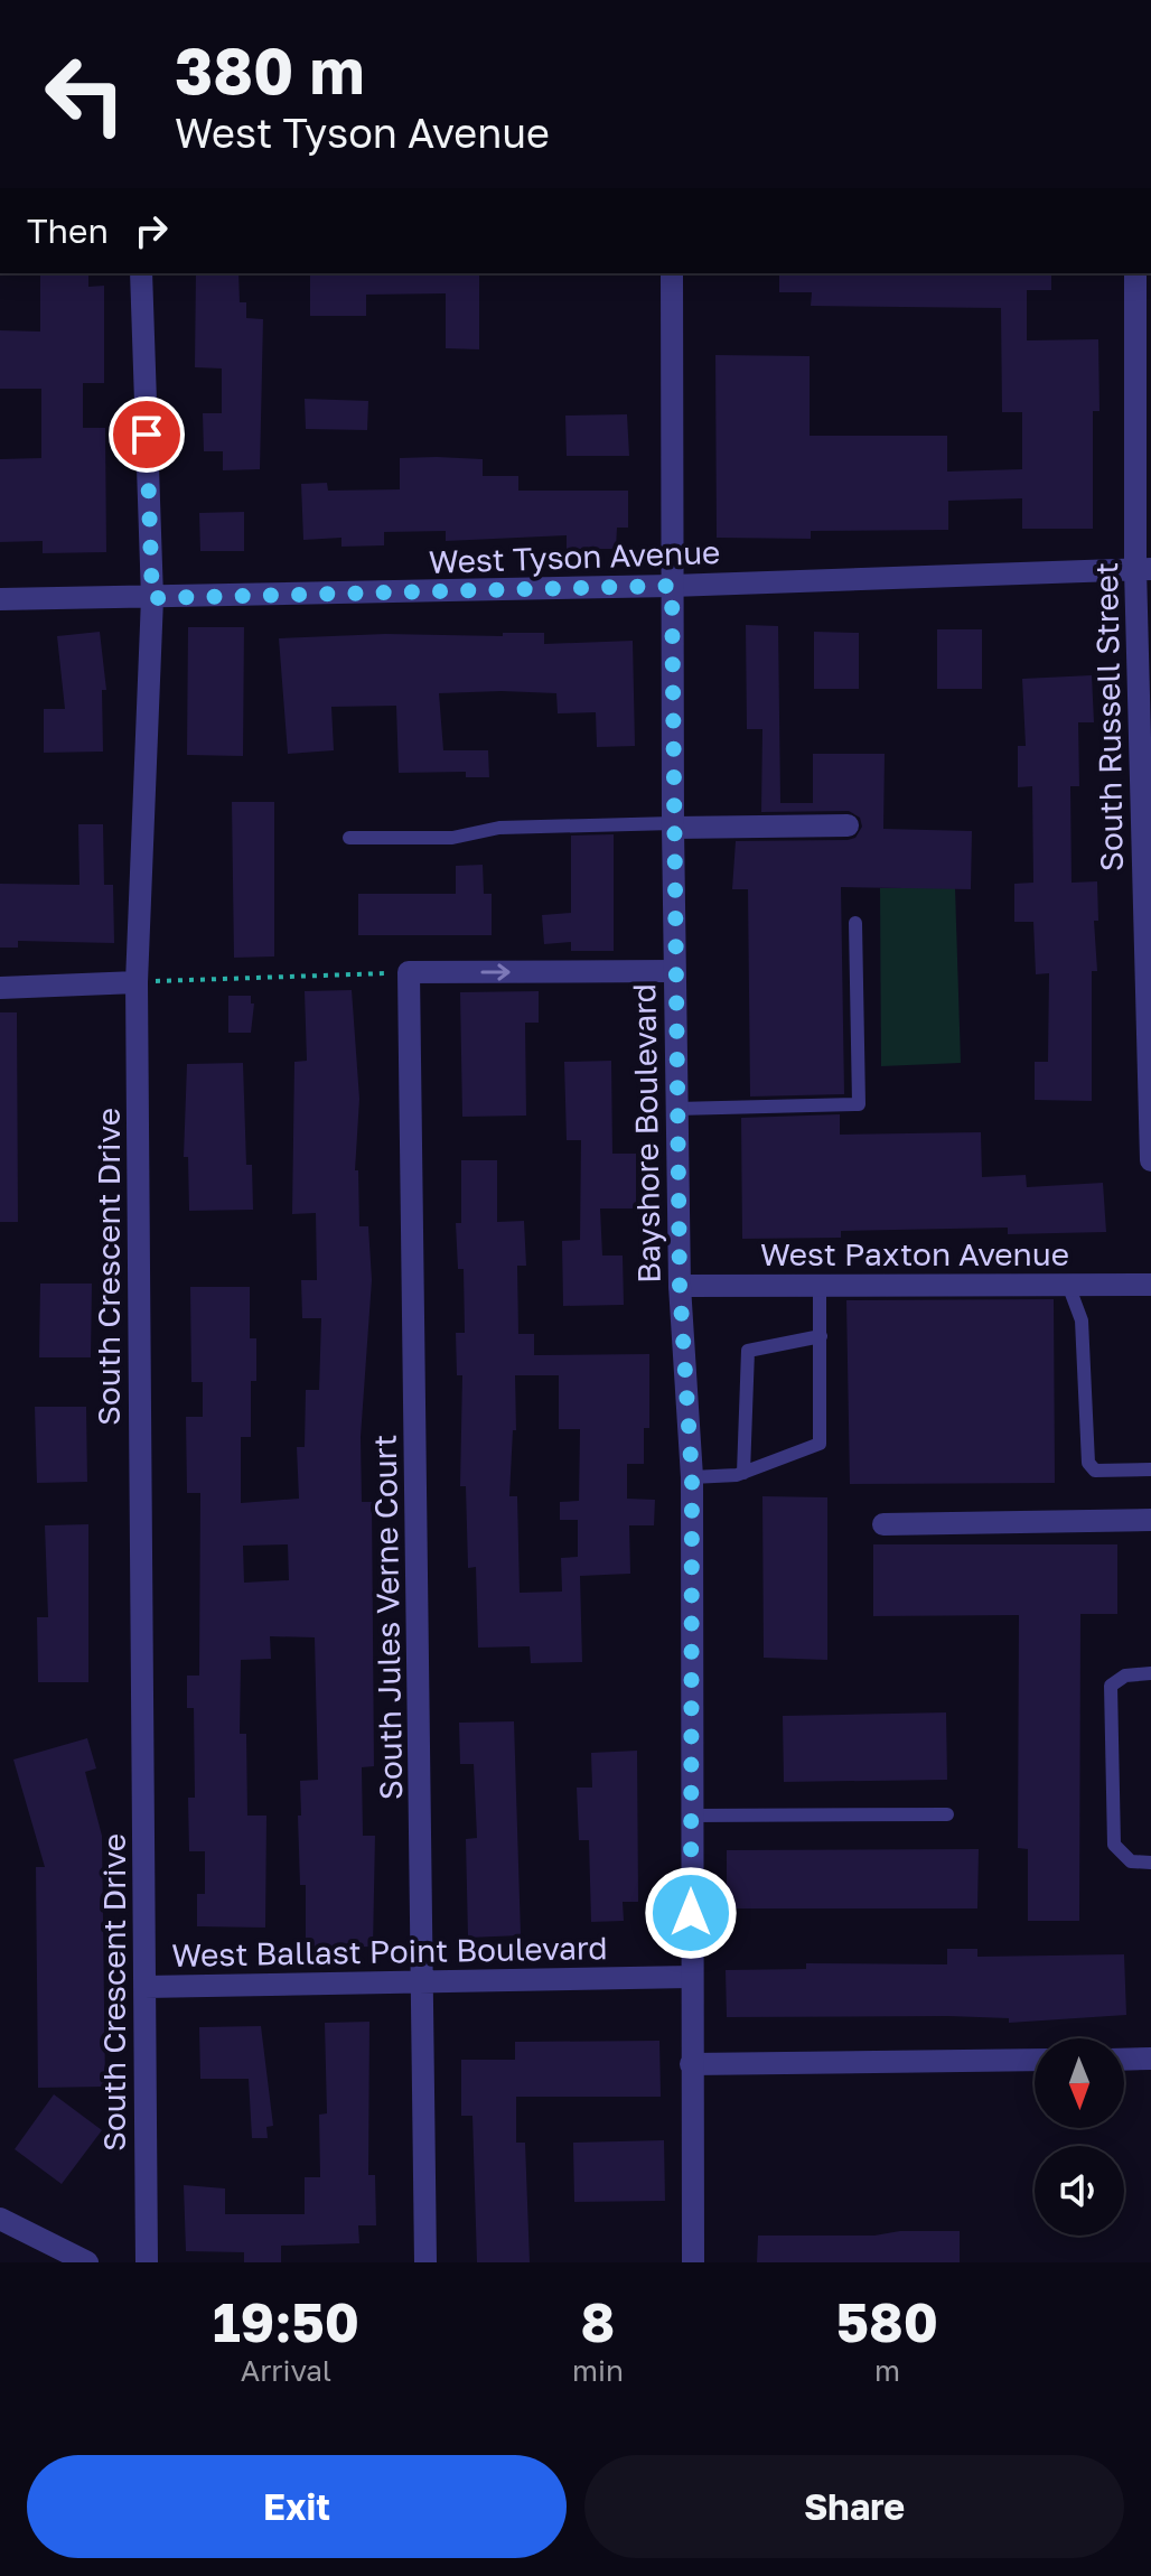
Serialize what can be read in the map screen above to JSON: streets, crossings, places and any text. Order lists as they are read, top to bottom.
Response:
{
  "streets": {
    "street": [
      "West Tyson Avenue",
      "South Russell Street",
      "Bayshore Boulevard",
      "West Paxton Avenue",
      "South Crescent Drive",
      "South Jules Verne Court",
      "West Ballast Point Boulevard"
    ]
  },
  "crossings": [
    ["West Tyson Avenue", "South Russell Street"],
    ["West Tyson Avenue", "Bayshore Boulevard"],
    ["West Tyson Avenue", "South Crescent Drive"],
    ["Bayshore Boulevard", "West Paxton Avenue"],
    ["Bayshore Boulevard", "West Ballast Point Boulevard"],
    ["South Crescent Drive", "West Ballast Point Boulevard"],
    ["South Jules Verne Court", "West Ballast Point Boulevard"]
  ],
  "north": "bottom",
  "page": {
    "turn": ["380 m", "West Tyson Avenue"],
    "then": "Then",
    "eta": [
      "19:50",
      "Arrival",
      "8",
      "min",
      "580",
      "m"
    ],
    "buttons": ["Exit", "Share"]
  }
}
